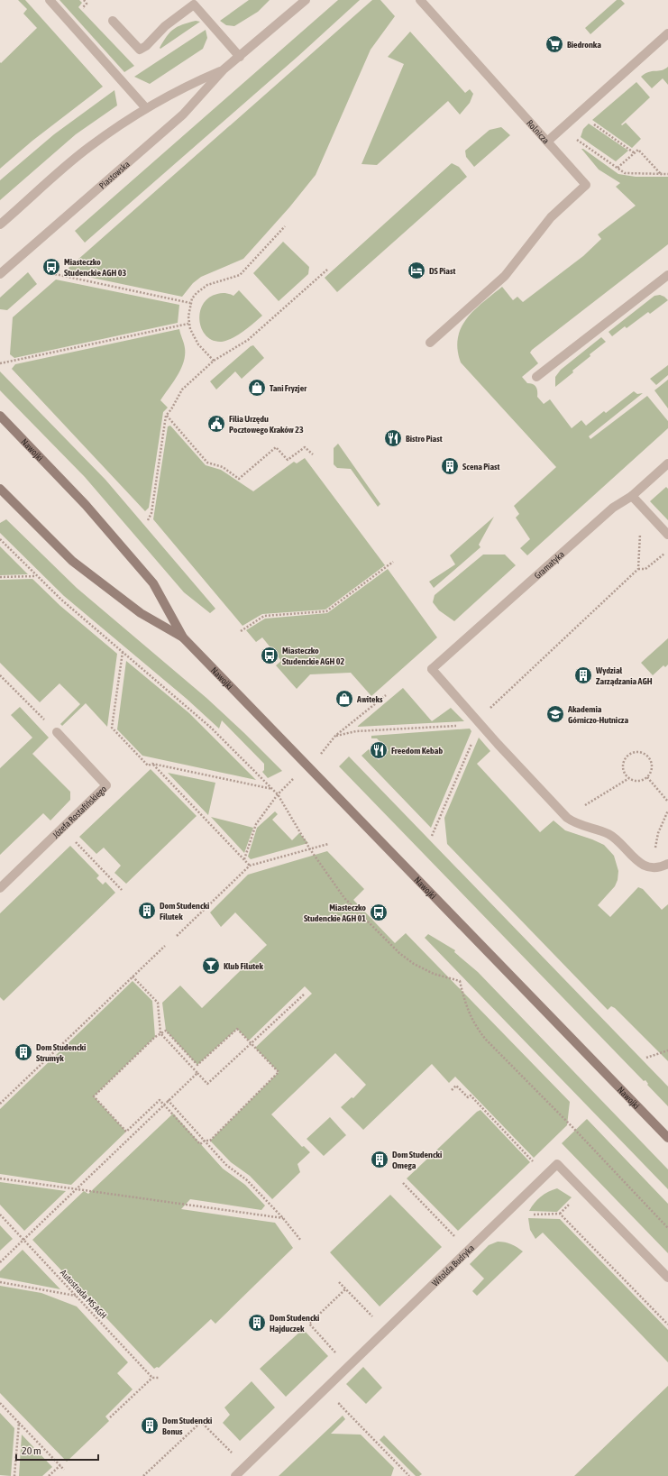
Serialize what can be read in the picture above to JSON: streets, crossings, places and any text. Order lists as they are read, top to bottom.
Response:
{
  "streets": {
    "main road": ["Nawojki"],
    "street": [
      "Rolnicza",
      "Piastowska",
      "Gramatyka",
      "Józefa Rostafińskiego",
      "Witolda Budryka"
    ],
    "path": ["Autostrada MS AGH"]
  },
  "places": {
    "supermarket": ["Biedronka"],
    "bus stop": ["Miasteczko Studenckie AGH 03", "Miasteczko Studenckie AGH 02", "Miasteczko Studenckie AGH 01"],
    "hotel": ["DS Piast"],
    "shop": ["Tani Fryzjer", "Awiteks"],
    "public building": ["Filia Urzędu Pocztowego Kraków 23"],
    "restaurant": ["Bistro Piast", "Freedom Kebab"],
    "building": [
      "Scena Piast",
      "Wydział Zarządzania AGH",
      "Dom Studencki Filutek",
      "Dom Studencki Strumyk",
      "Dom Studencki Omega",
      "Dom Studencki Hajduczek",
      "Dom Studencki Bonus"
    ],
    "school or university": ["Akademia Górniczo-Hutnicza"],
    "bar": ["Klub Filutek"]
  },
  "scale_bar": "20 m"
}
